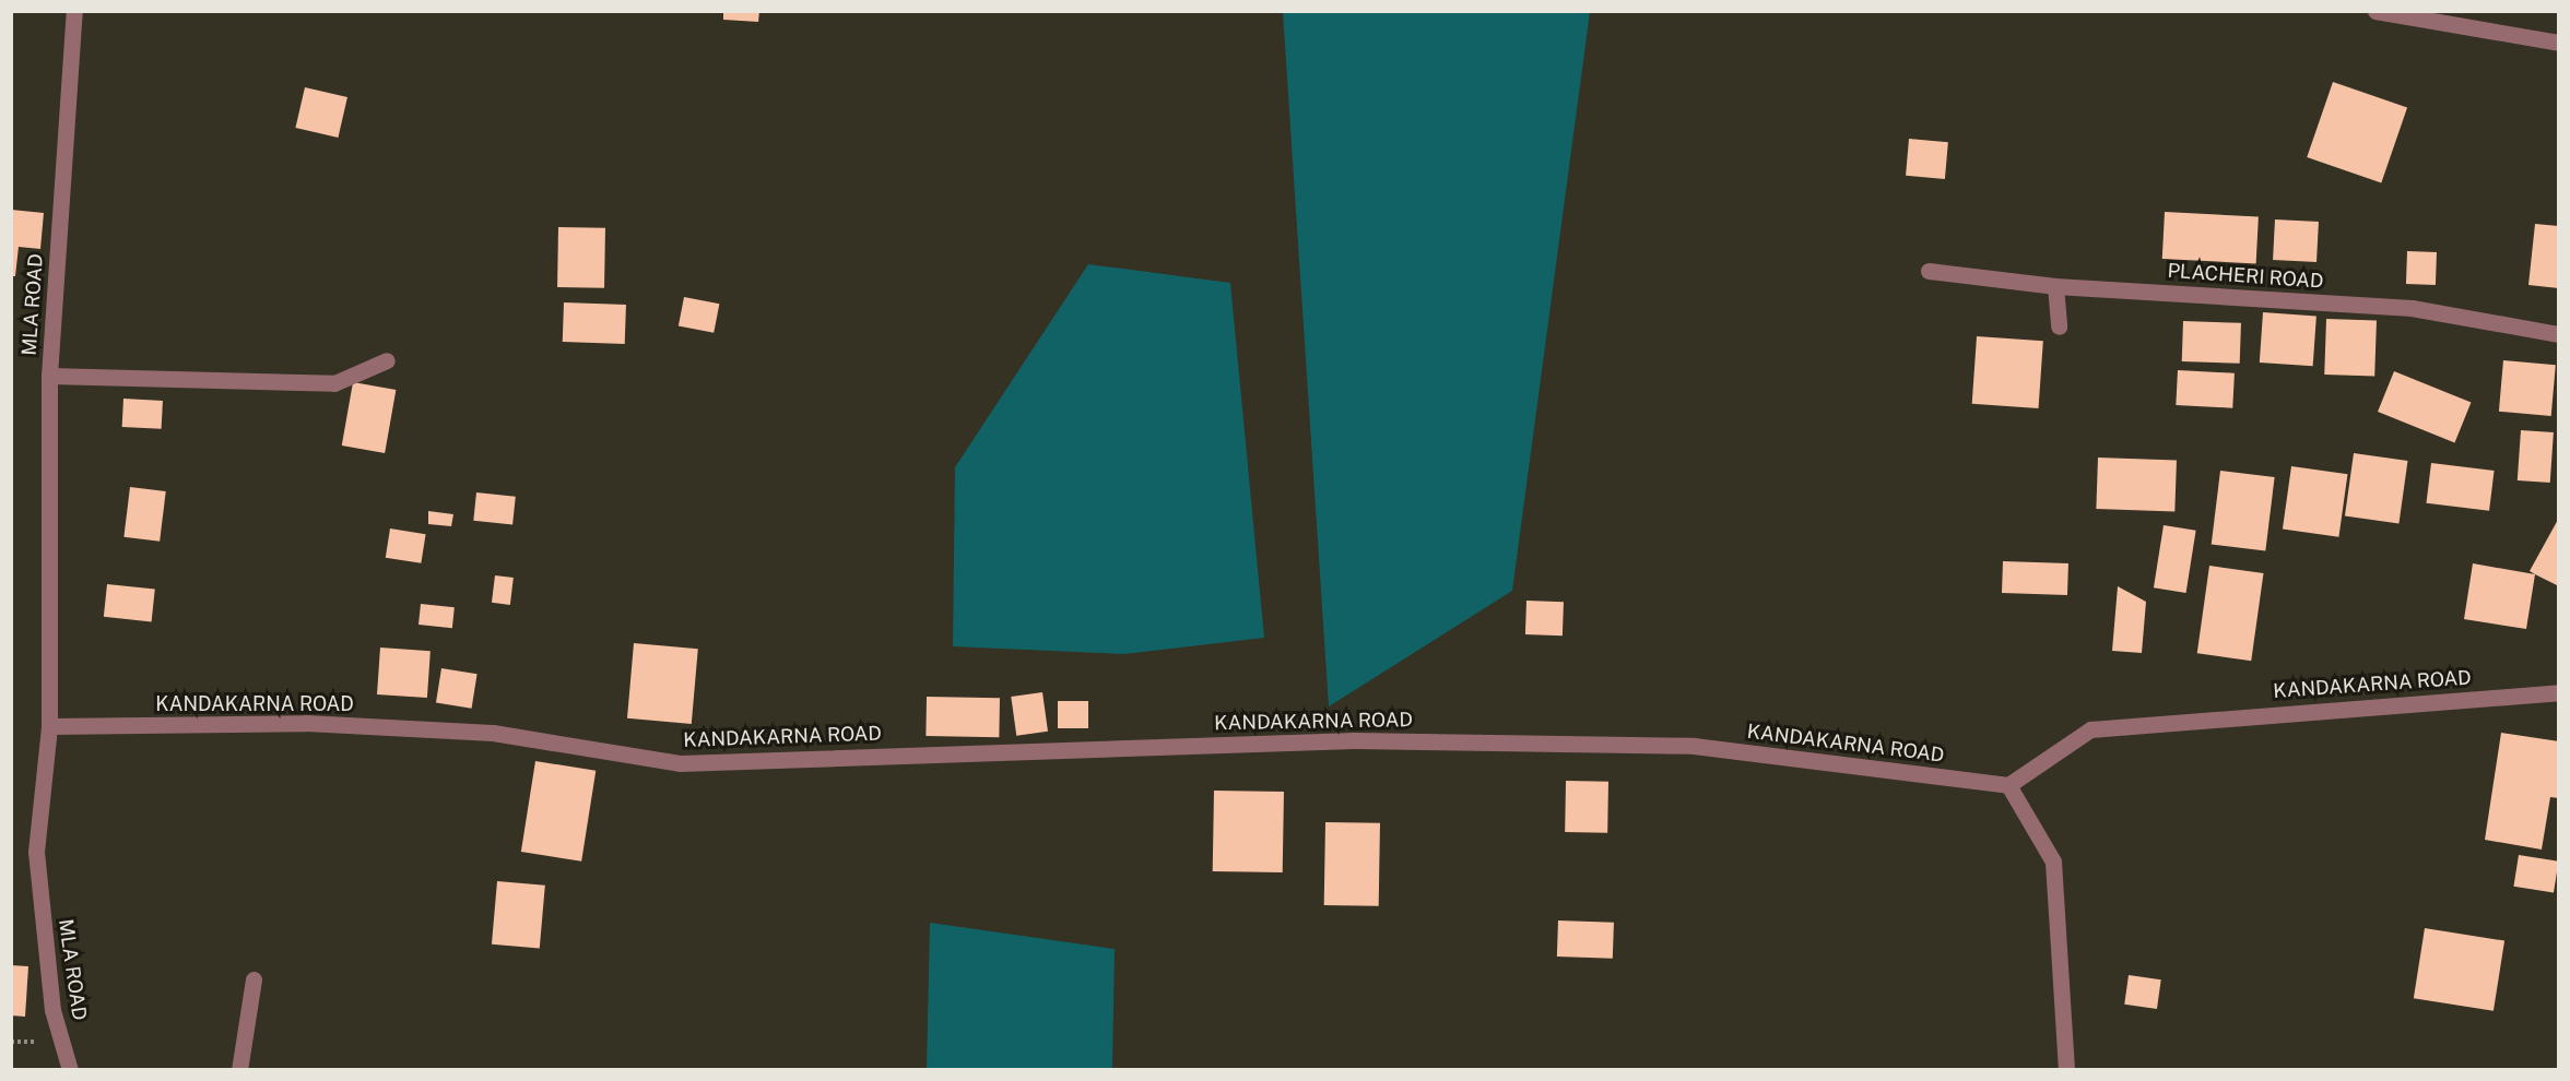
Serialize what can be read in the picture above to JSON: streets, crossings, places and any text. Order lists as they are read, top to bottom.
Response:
{
  "streets": {
    "street": ["PLACHERI ROAD", "MLA ROAD", "KANDAKARNA ROAD"]
  },
  "crossings": [
    ["MLA ROAD", "KANDAKARNA ROAD"]
  ]
}
